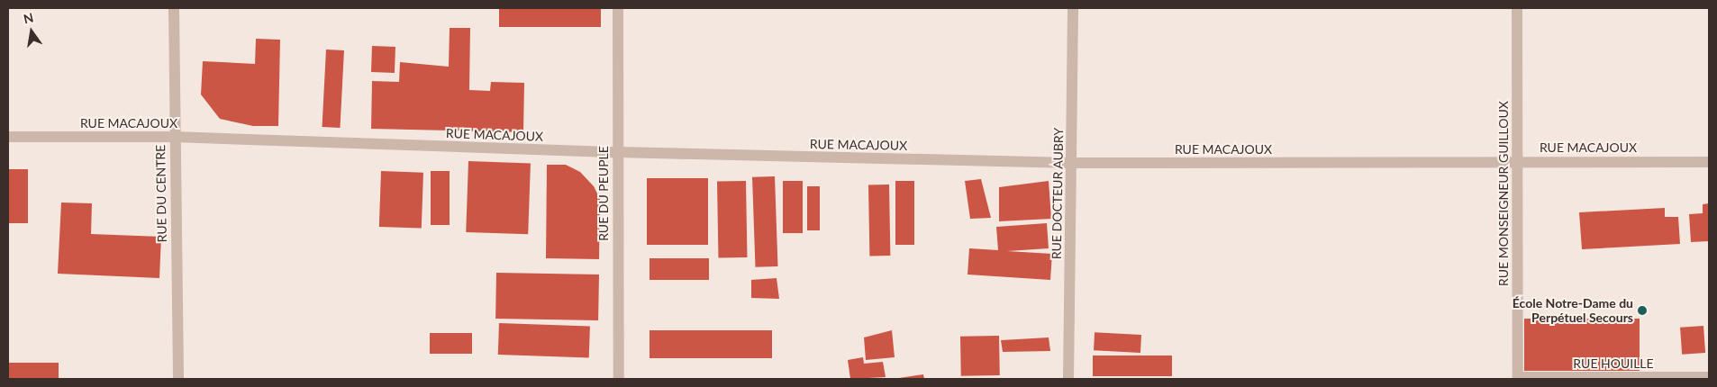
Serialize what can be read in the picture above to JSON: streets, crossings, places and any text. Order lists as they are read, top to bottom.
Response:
{
  "streets": {
    "street": [
      "RUE MACAJOUX",
      "RUE DU CENTRE",
      "RUE DU PEUPLE",
      "RUE DOCTEUR AUBRY",
      "RUE MONSEIGNEUR GUILLOUX",
      "RUE HOUILLE"
    ]
  },
  "crossings": [
    ["RUE MACAJOUX", "RUE DU CENTRE"],
    ["RUE MACAJOUX", "RUE DU PEUPLE"],
    ["RUE MACAJOUX", "RUE DOCTEUR AUBRY"],
    ["RUE MACAJOUX", "RUE MONSEIGNEUR GUILLOUX"],
    ["RUE MONSEIGNEUR GUILLOUX", "RUE HOUILLE"]
  ],
  "places": ["École Notre-Dame du Perpétuel Secours"],
  "north": "top"
}
